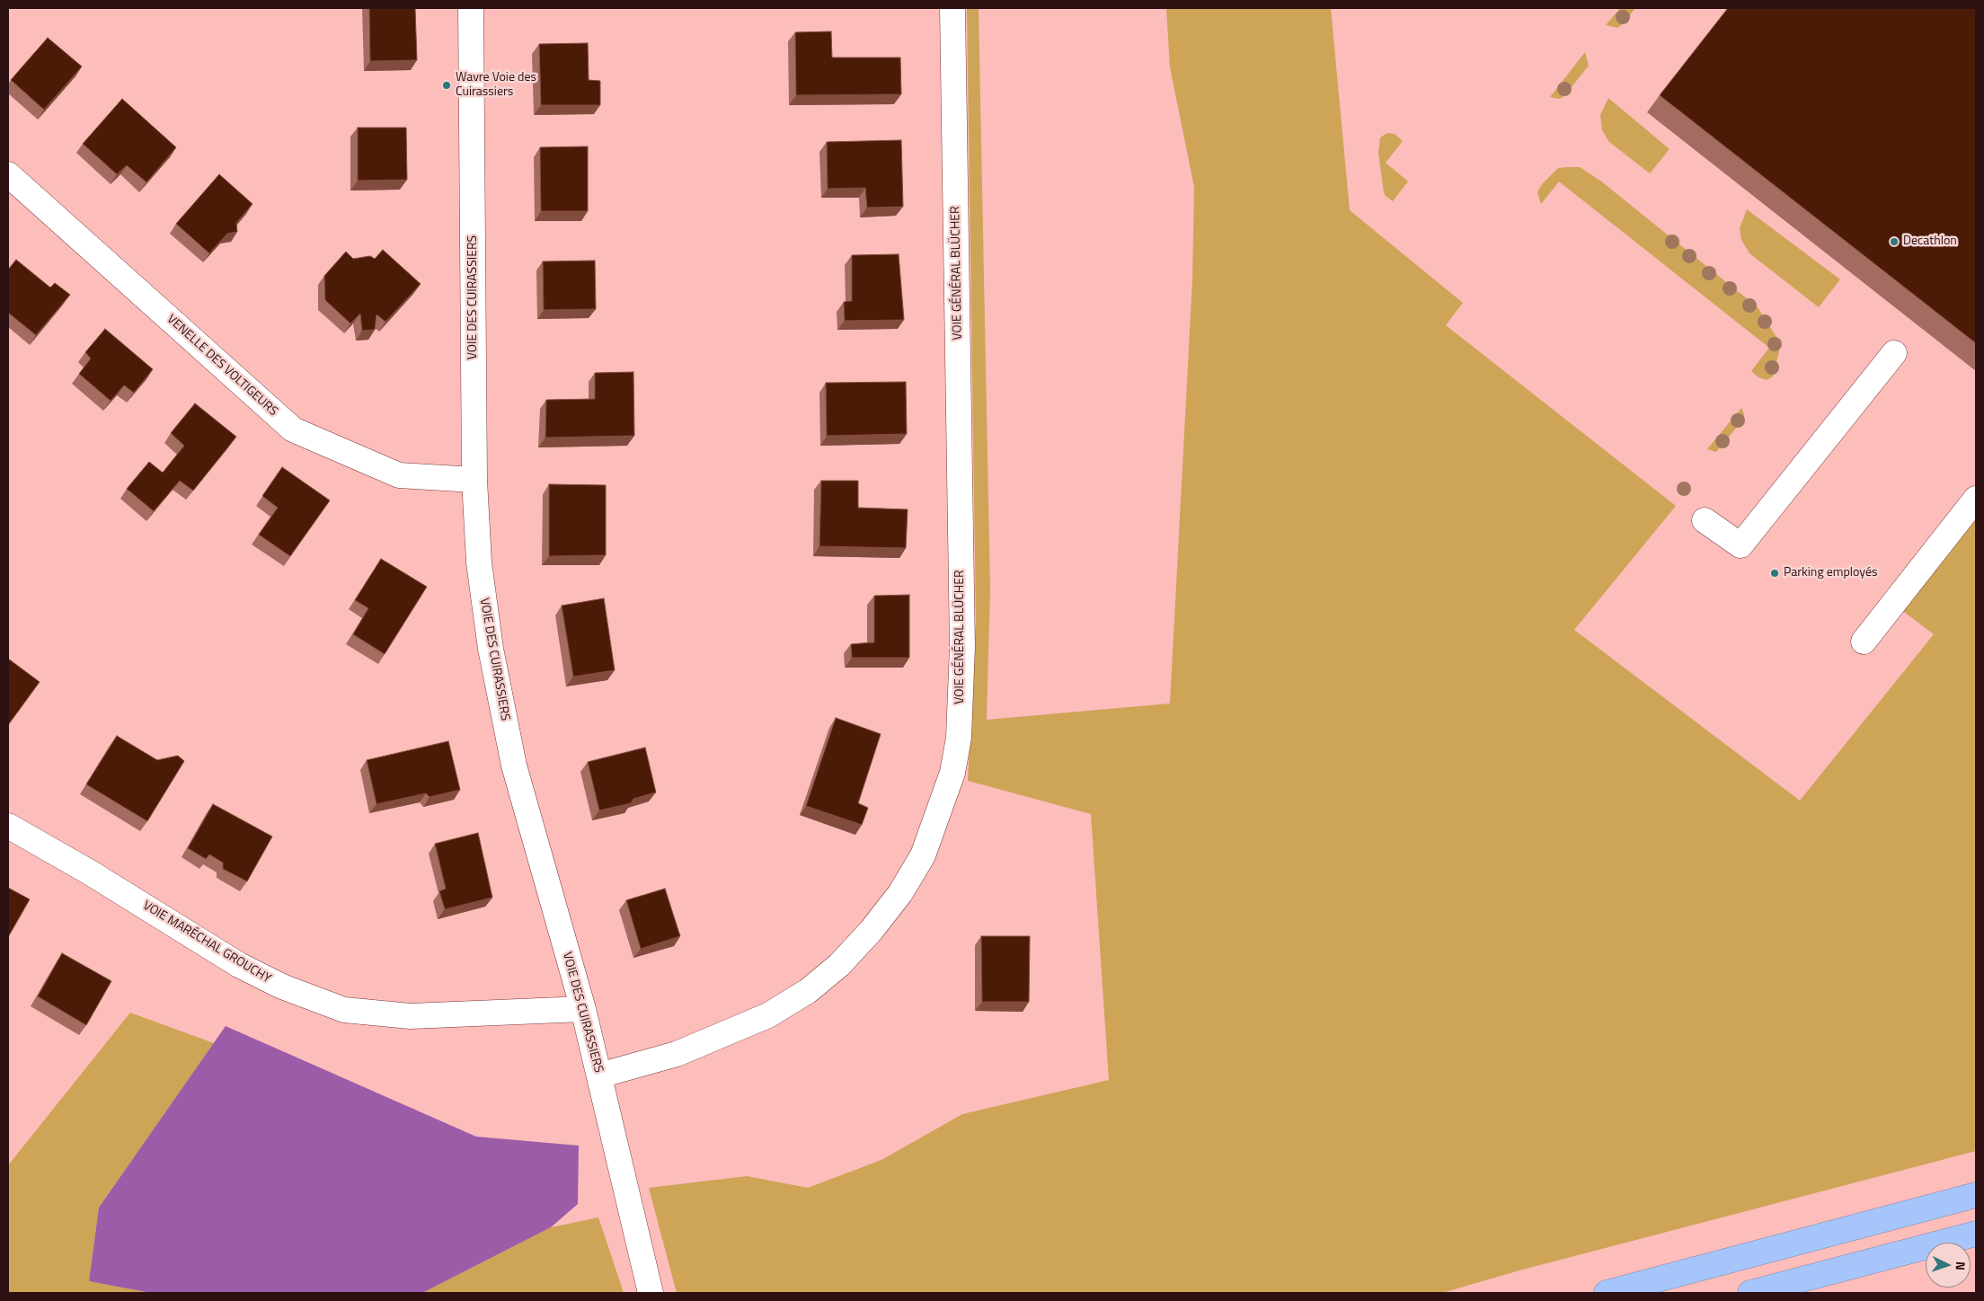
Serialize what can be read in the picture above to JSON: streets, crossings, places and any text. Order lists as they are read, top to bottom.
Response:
{
  "streets": {
    "street": [
      "VOIE GÉNÉRAL BLÜCHER",
      "VOIE DES CUIRASSIERS",
      "VENELLE DES VOLTIGEURS",
      "VOIE MARÉCHAL GROUCHY"
    ]
  },
  "crossings": [
    ["VOIE GÉNÉRAL BLÜCHER", "VOIE DES CUIRASSIERS"],
    ["VOIE DES CUIRASSIERS", "VENELLE DES VOLTIGEURS"],
    ["VOIE DES CUIRASSIERS", "VOIE MARÉCHAL GROUCHY"]
  ],
  "places": ["Wavre Voie des Cuirassiers", "Decathlon", "Parking employés"],
  "north": "right"
}
